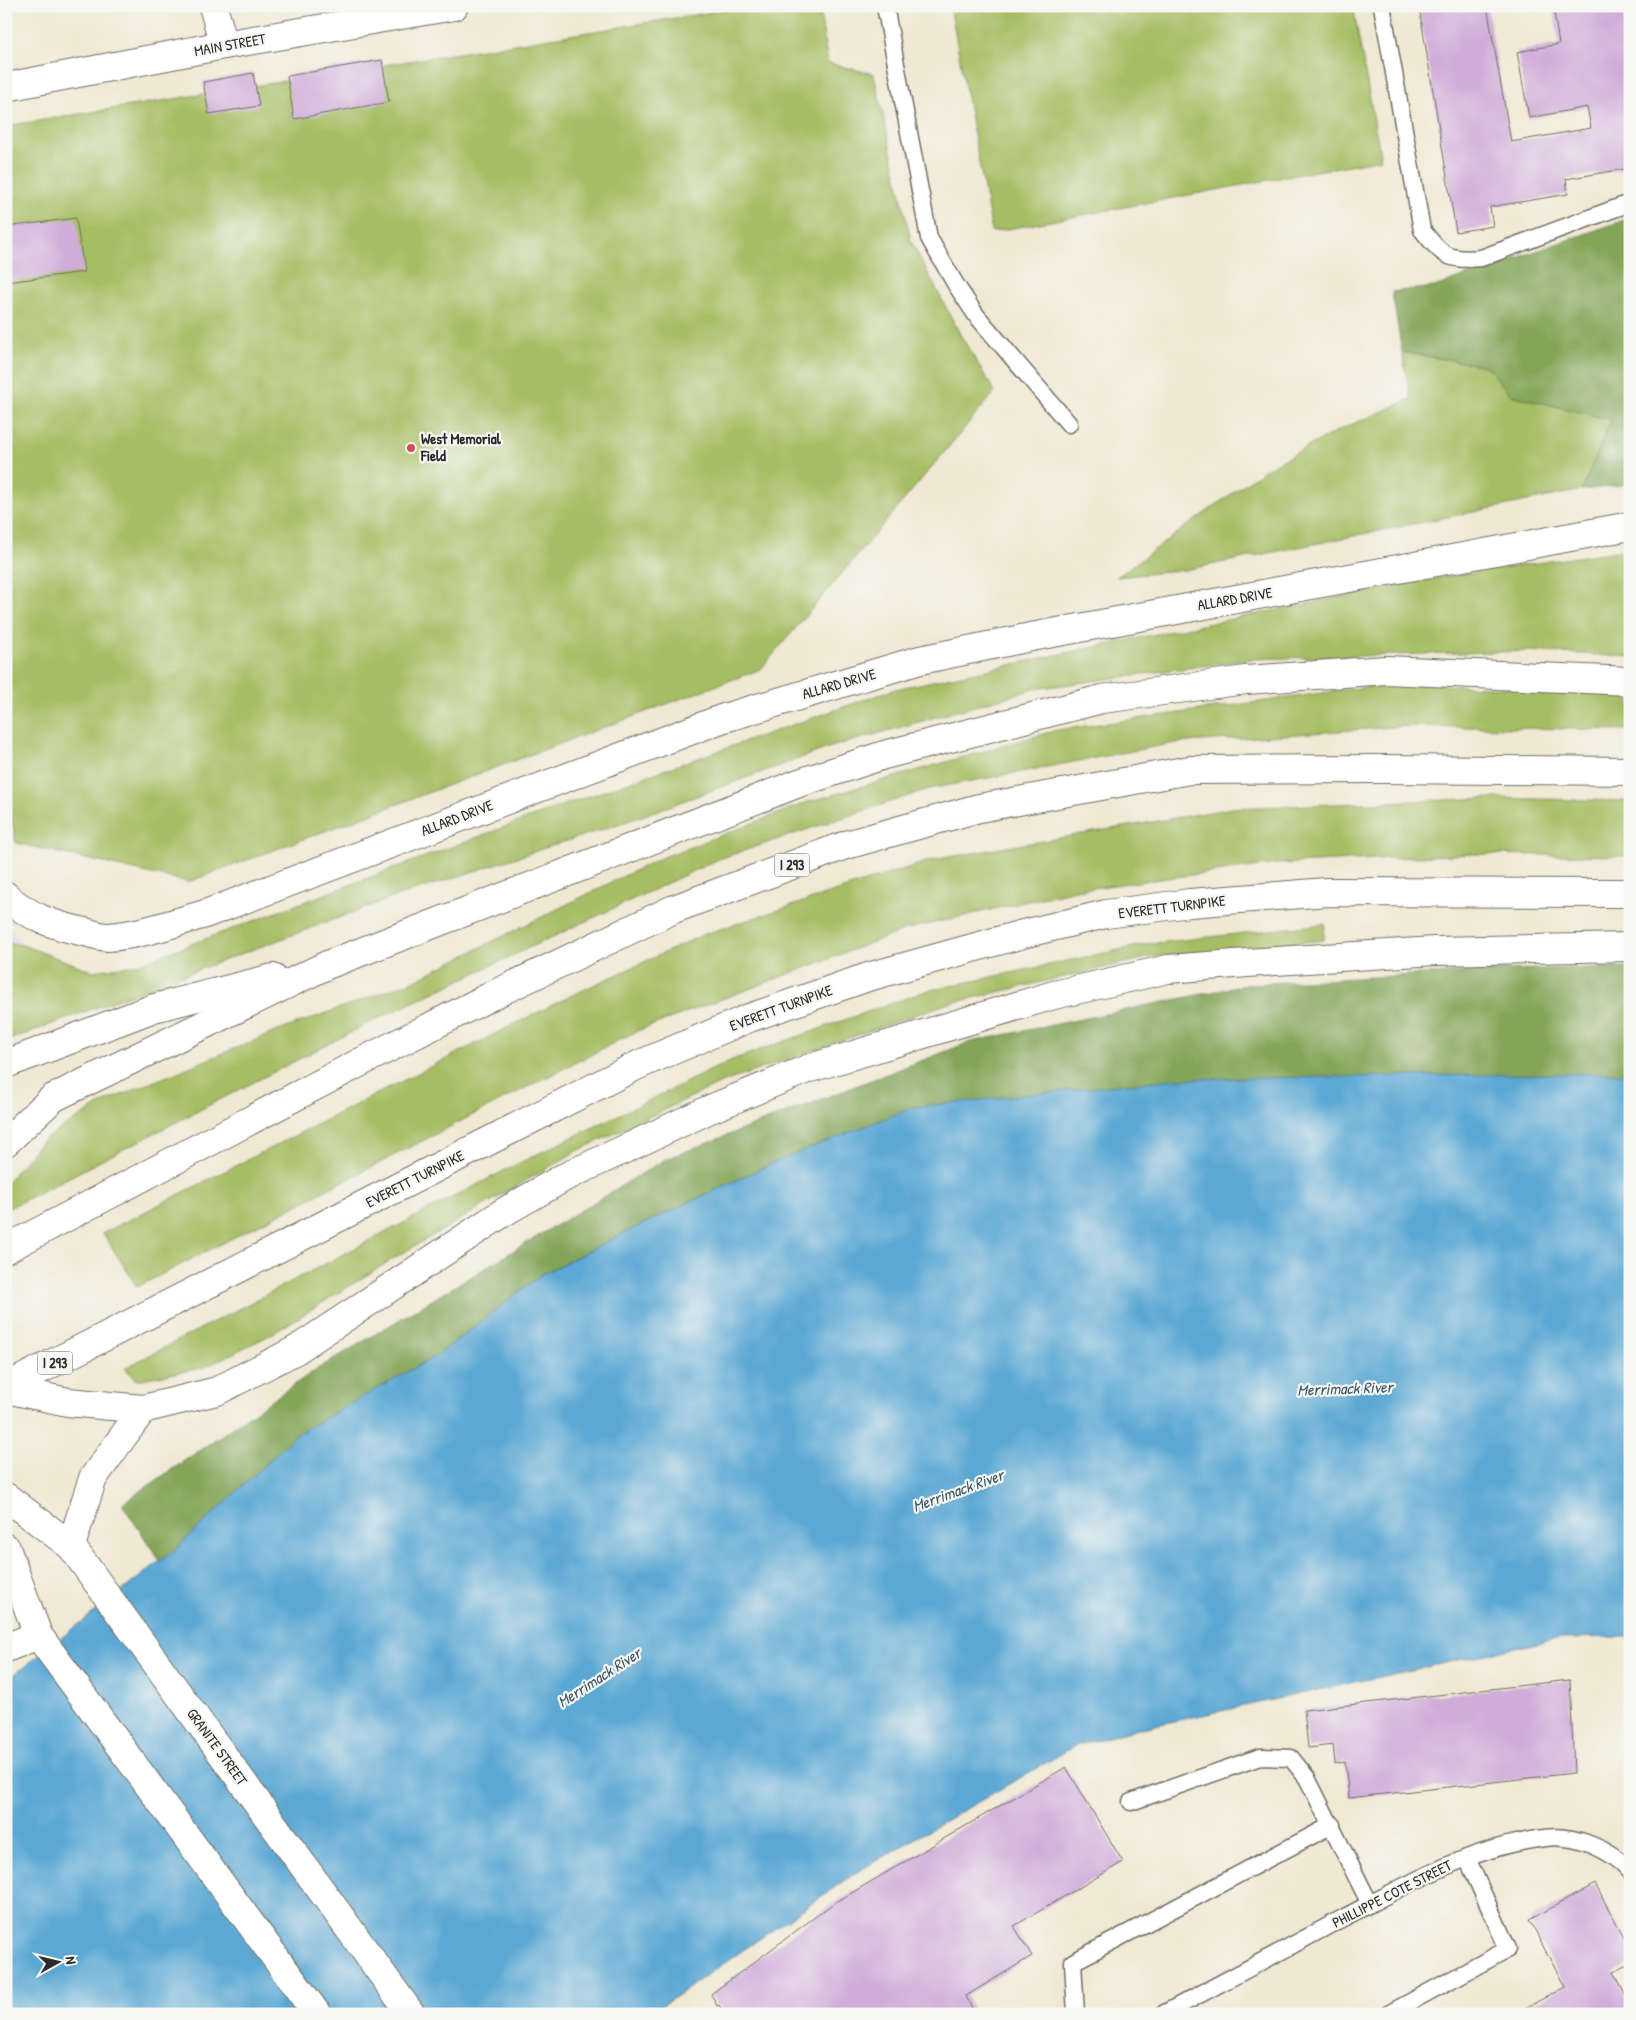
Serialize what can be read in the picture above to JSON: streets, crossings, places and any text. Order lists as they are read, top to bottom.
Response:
{
  "streets": {
    "main road": [
      "MAIN STREET",
      "ALLARD DRIVE",
      "I 293",
      "EVERETT TURNPIKE",
      "GRANITE STREET"
    ],
    "lane": ["PHILLIPPE COTE STREET"]
  },
  "water": ["Merrimack River"],
  "places": ["West Memorial Field"],
  "north": "right"
}
